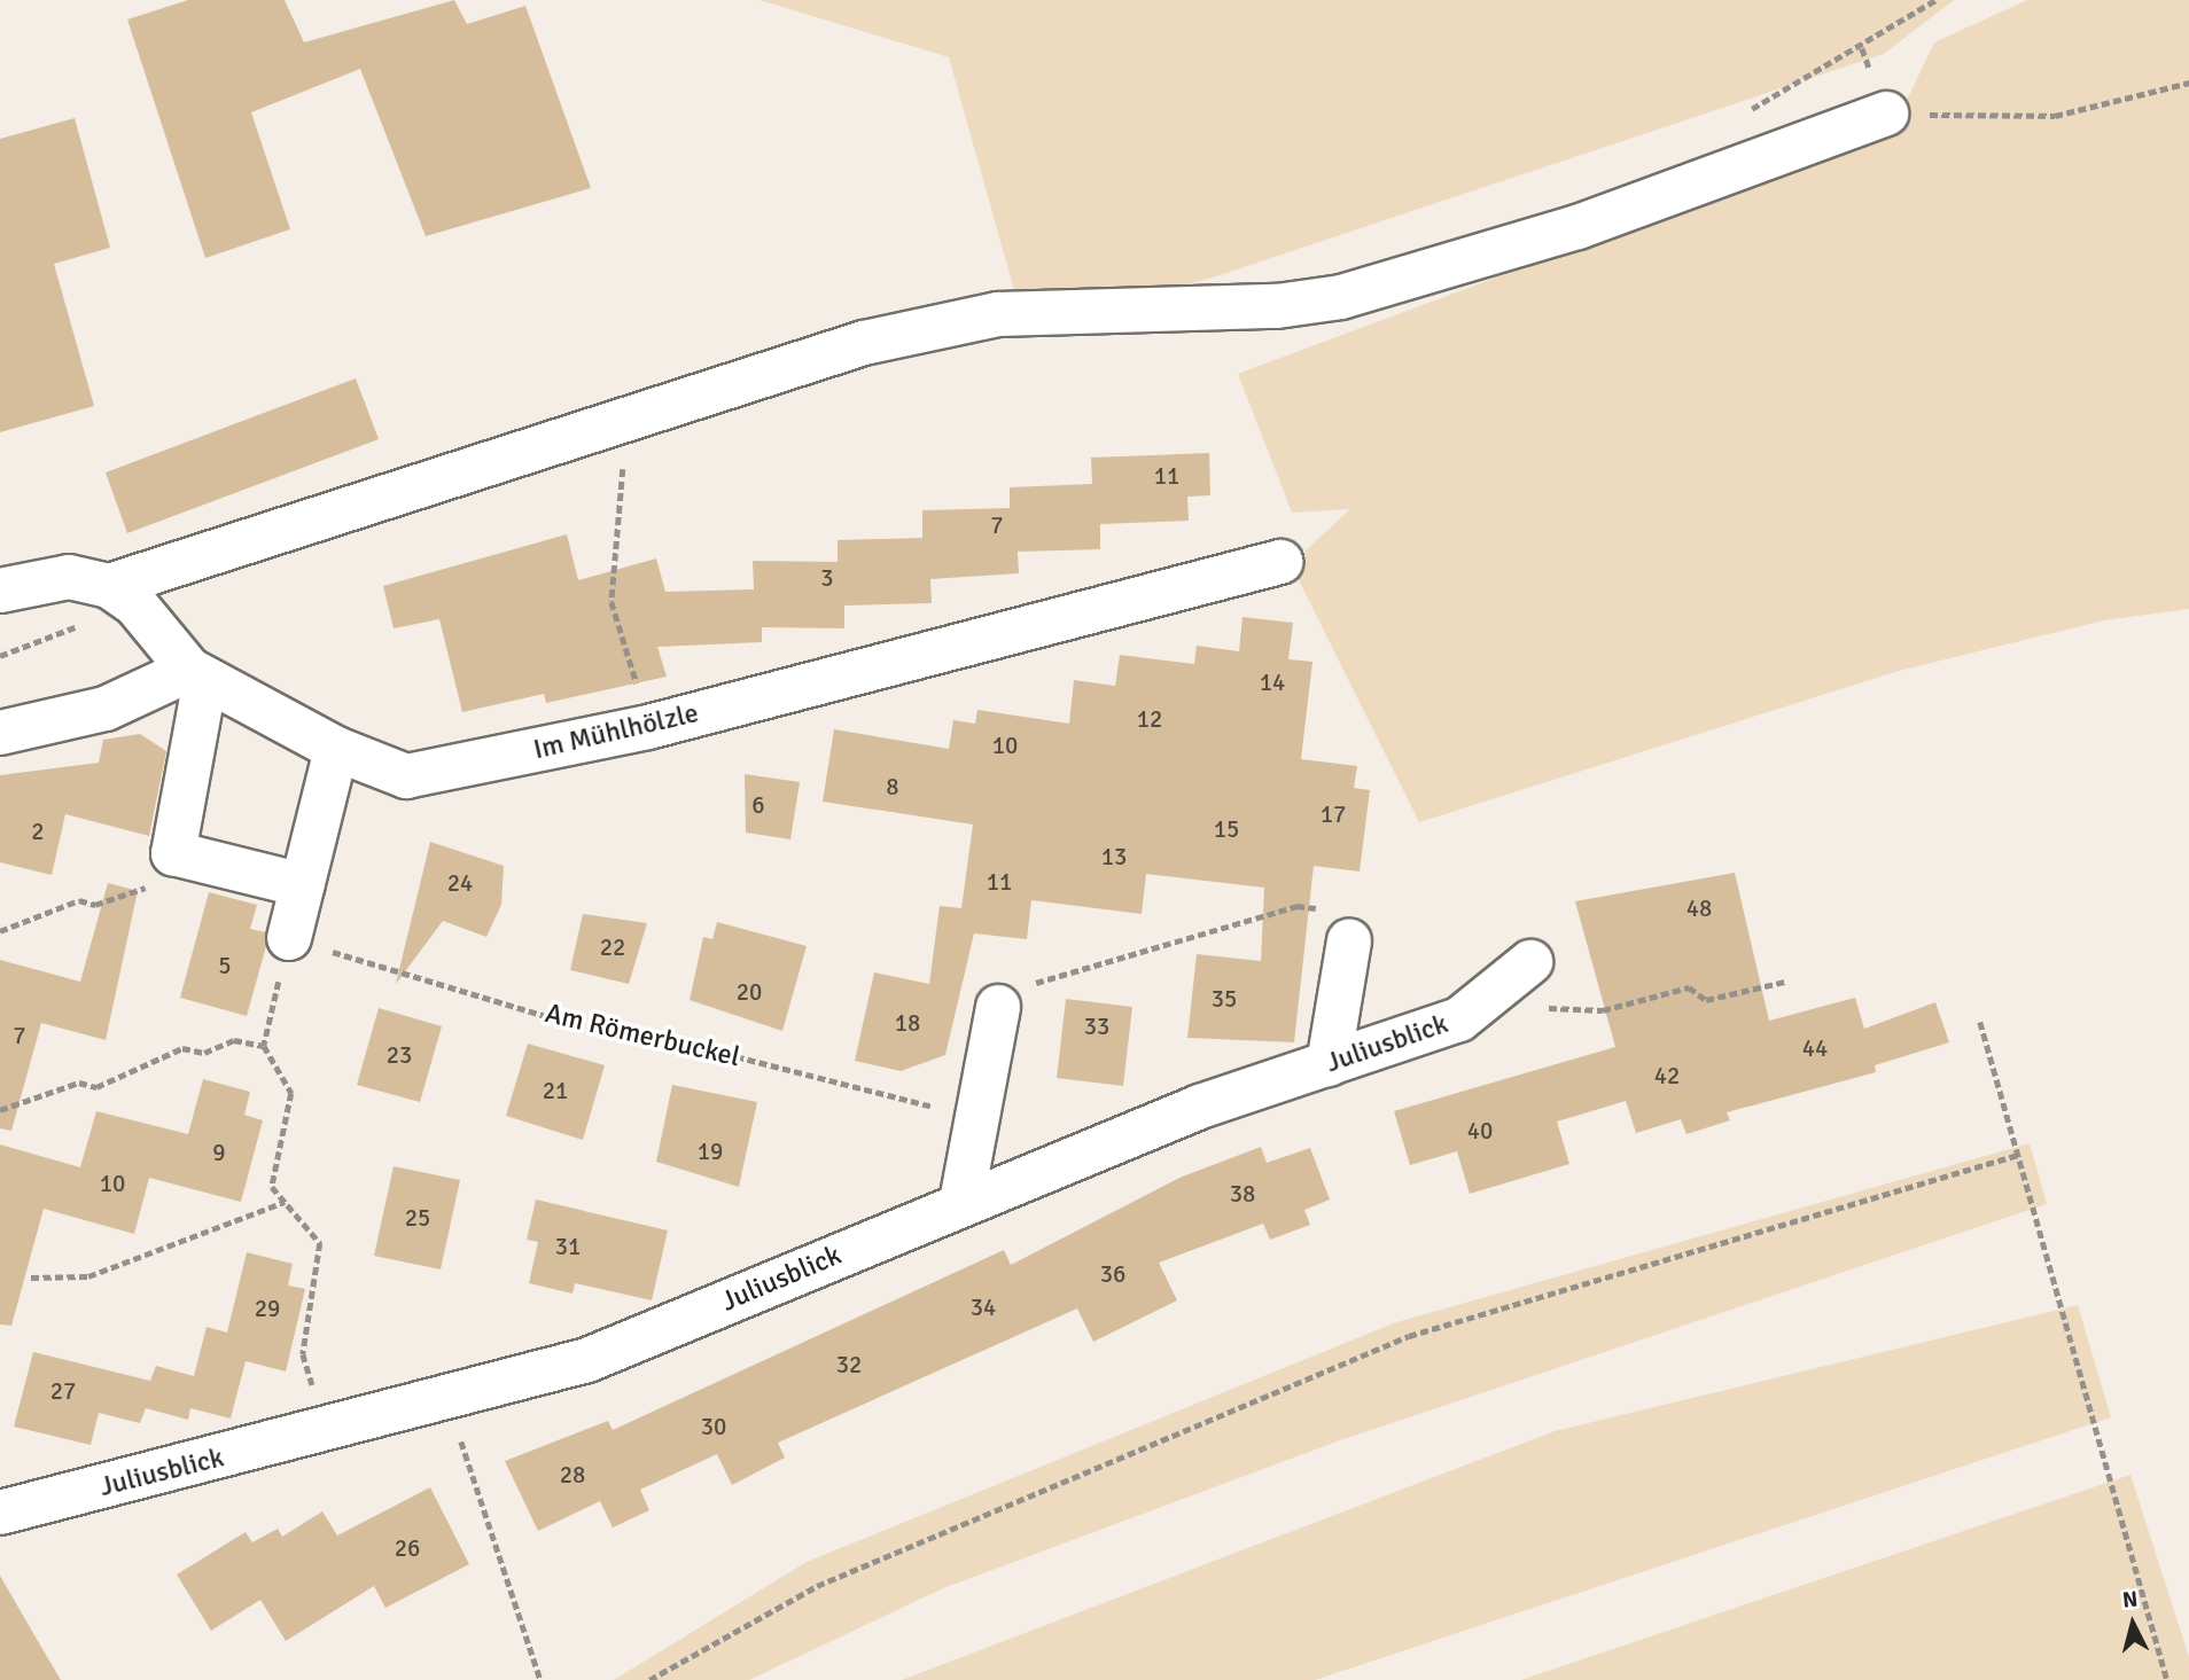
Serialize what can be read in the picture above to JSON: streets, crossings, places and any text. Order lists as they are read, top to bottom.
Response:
{
  "streets": {
    "street": ["Im Mühlhölzle", "Juliusblick"],
    "path": ["Am Römerbuckel"]
  },
  "house_numbers": [
    "11",
    "7",
    "3",
    "14",
    "12",
    "10",
    "8",
    "6",
    "17",
    "15",
    "2",
    "13",
    "11",
    "24",
    "48",
    "22",
    "5",
    "20",
    "35",
    "18",
    "33",
    "7",
    "44",
    "23",
    "42",
    "21",
    "40",
    "19",
    "9",
    "10",
    "38",
    "25",
    "31",
    "36",
    "34",
    "29",
    "32",
    "27",
    "30",
    "28",
    "26"
  ],
  "north": "top"
}
